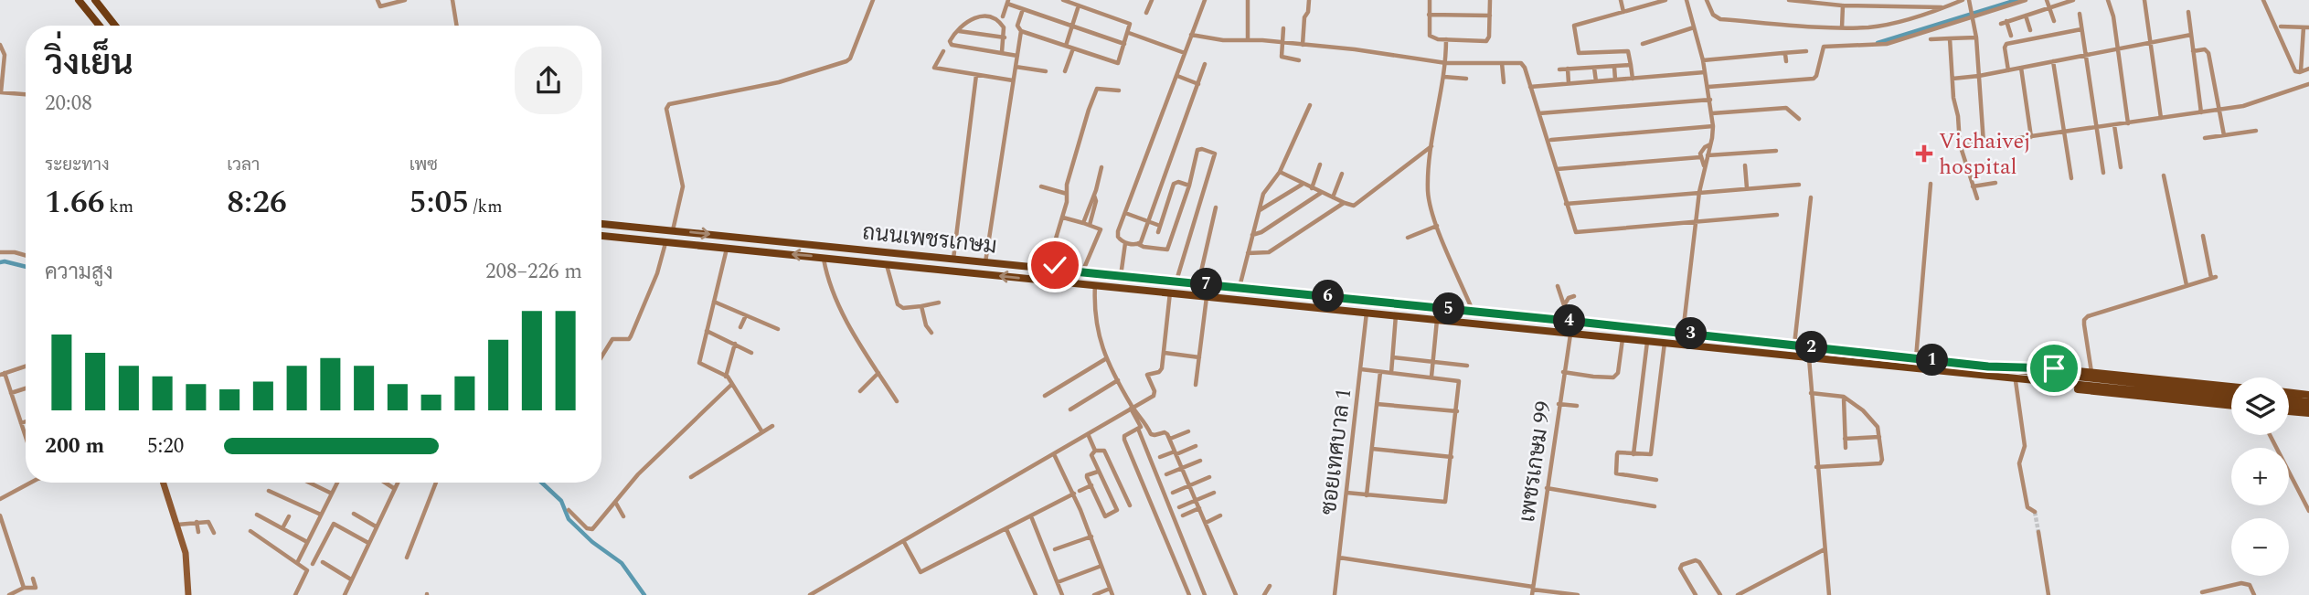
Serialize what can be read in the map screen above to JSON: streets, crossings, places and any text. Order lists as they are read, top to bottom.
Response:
{
  "streets": {
    "main road": ["ถนนเพชรเกษม"],
    "street": ["ซอยเทศบาล 1", "เพชรเกษม 99"]
  },
  "crossings": [
    ["ถนนเพชรเกษม", "ซอยเทศบาล 1"],
    ["ถนนเพชรเกษม", "เพชรเกษม 99"]
  ],
  "places": {
    "health": ["Vichaivej hospital"]
  },
  "page": {
    "heading": ["วิ่งเย็น", "20:08"],
    "stats": [
      ["ระยะทาง", "1.66 km"],
      ["เวลา", "8:26"],
      ["เพซ", "5:05 /km"]
    ],
    "chart": ["ความสูง", "208–226 m"],
    "pins": [
      "7",
      "6",
      "5",
      "4",
      "3",
      "2",
      "1"
    ],
    "map_buttons": ["+", "−"],
    "list": [
      {
        "name": "200 m",
        "note": "5:20"
      }
    ]
  }
}
